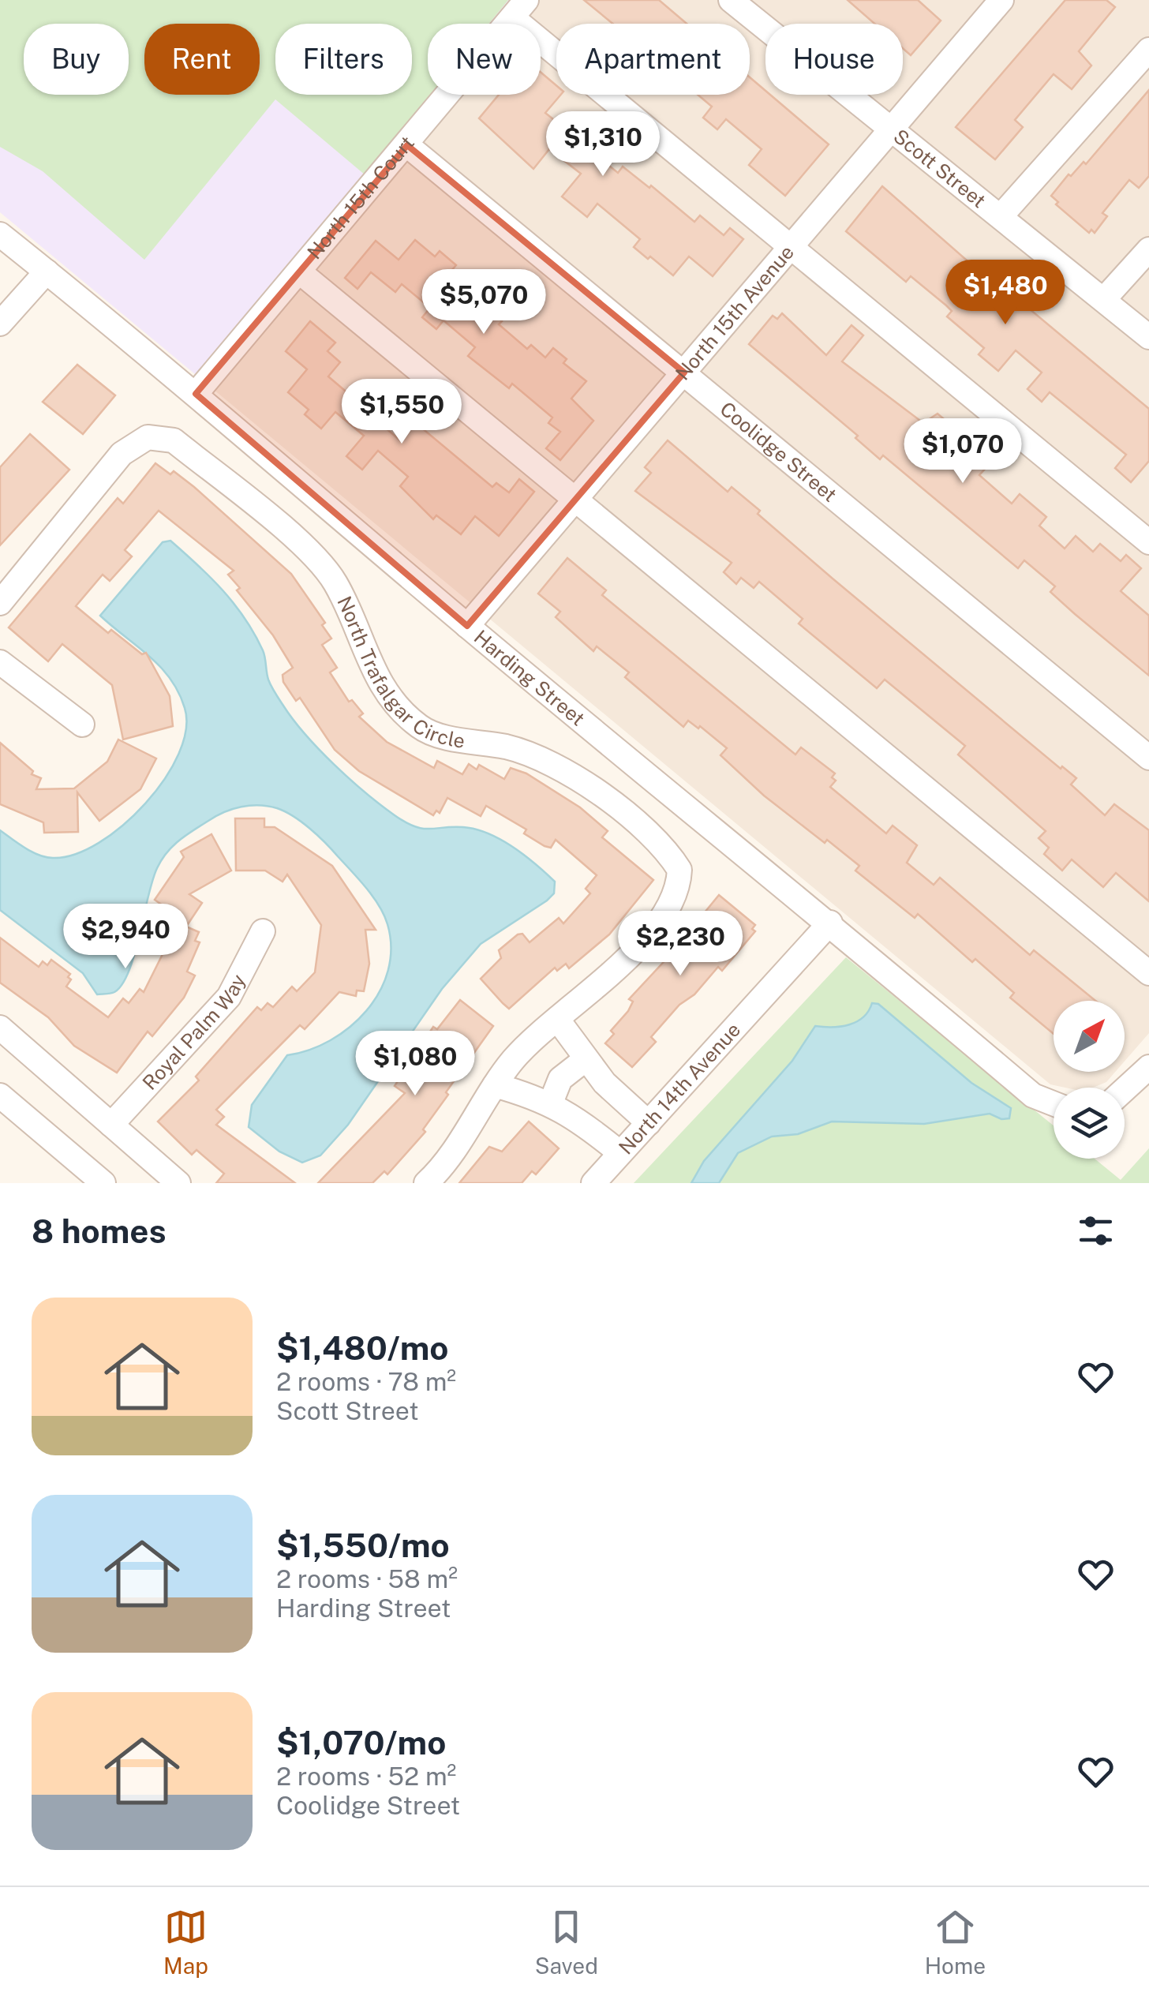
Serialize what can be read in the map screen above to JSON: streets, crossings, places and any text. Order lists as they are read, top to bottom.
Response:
{
  "streets": {
    "street": [
      "Scott Street",
      "North 15th Court",
      "North 15th Avenue",
      "Coolidge Street",
      "North Trafalgar Circle",
      "Harding Street",
      "Royal Palm Way",
      "North 14th Avenue"
    ]
  },
  "crossings": [
    ["Scott Street", "North 15th Avenue"],
    ["North 15th Court", "Coolidge Street"],
    ["North 15th Court", "Harding Street"],
    ["North 15th Avenue", "Coolidge Street"],
    ["North 15th Avenue", "Harding Street"],
    ["Harding Street", "North 14th Avenue"]
  ],
  "north": "top right",
  "page": {
    "chip": [
      "Buy",
      "Rent",
      "Filters",
      "New",
      "Apartment",
      "House"
    ],
    "price": [
      "$1,310",
      "$1,480",
      "$5,070",
      "$1,550",
      "$1,070",
      "$2,940",
      "$2,230",
      "$1,080"
    ],
    "heading": "8 homes",
    "list": [
      {
        "name": "$1,480/mo",
        "note": "2 rooms · 78 m² · Scott Street"
      },
      {
        "name": "$1,550/mo",
        "note": "2 rooms · 58 m² · Harding Street"
      },
      {
        "name": "$1,070/mo",
        "note": "2 rooms · 52 m² · Coolidge Street"
      }
    ],
    "tabs": ["Map", "Saved", "Home"]
  }
}
